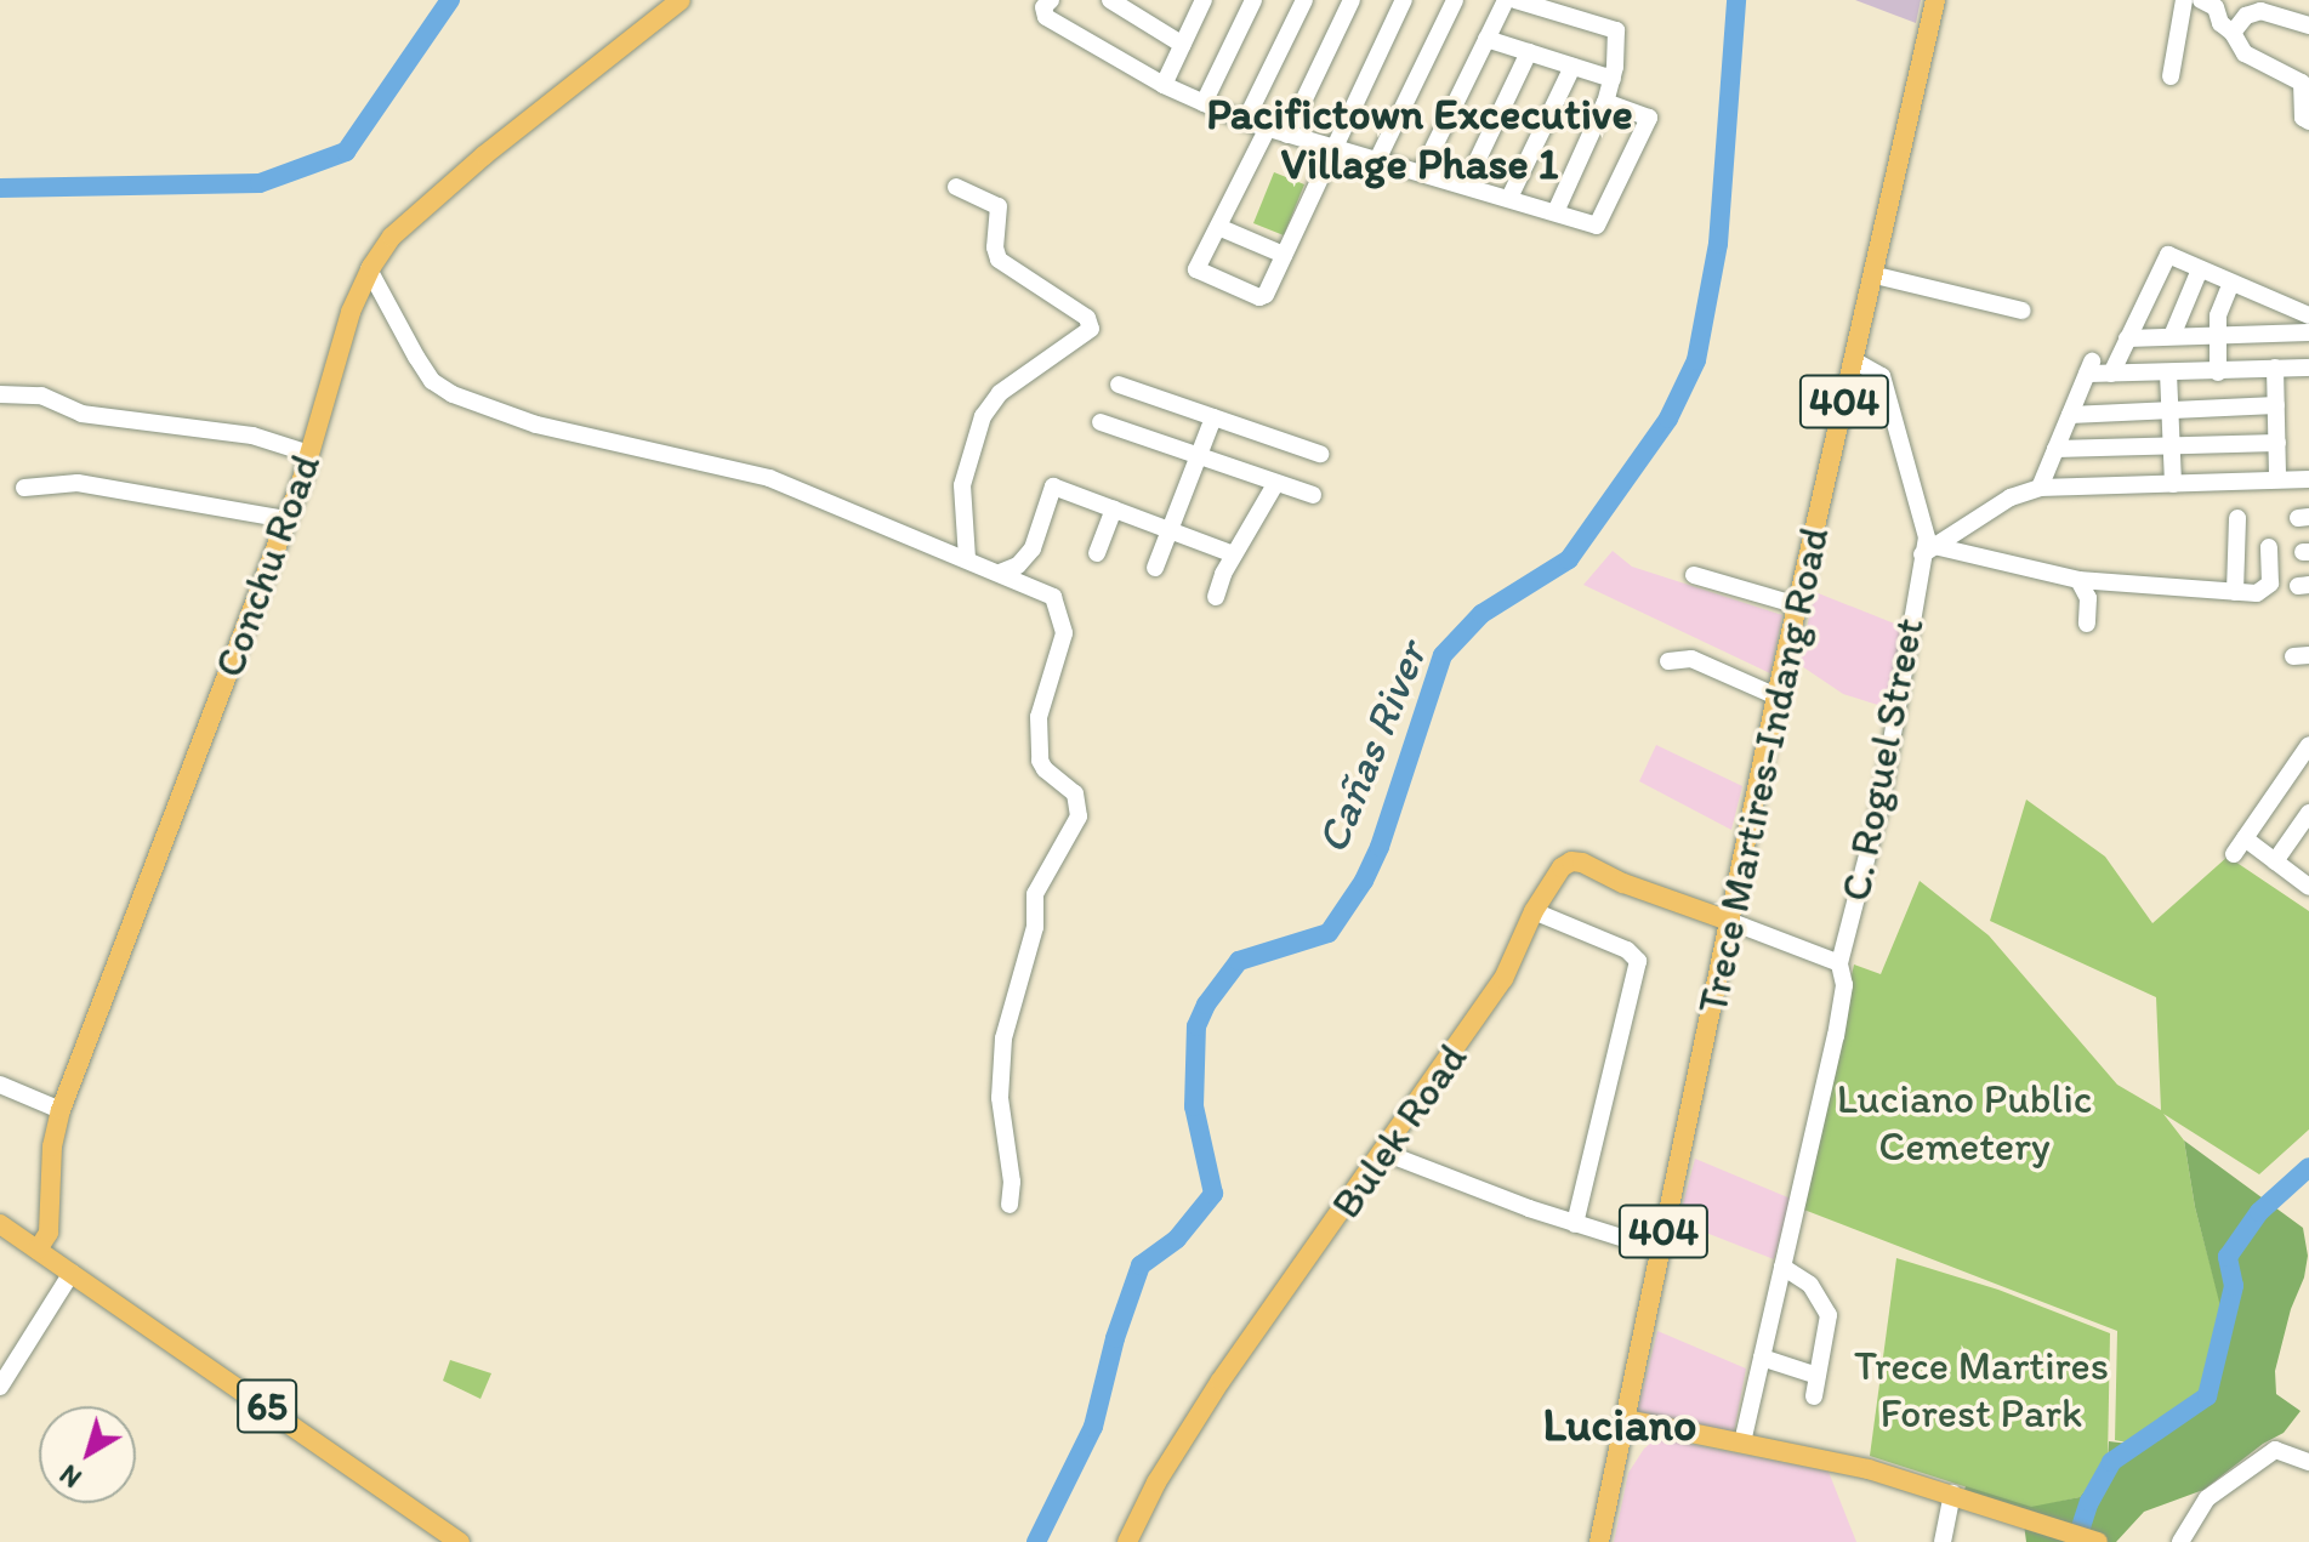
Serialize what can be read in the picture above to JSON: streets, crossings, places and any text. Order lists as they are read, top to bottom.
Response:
{
  "streets": {
    "main road": [
      "404",
      "Conchu Road",
      "Trece Martires-Indang Road",
      "Bulek Road",
      "65"
    ],
    "street": ["C. Roguel Street"]
  },
  "crossings": [
    ["Conchu Road", "65"],
    ["C. Roguel Street", "Trece Martires-Indang Road"],
    ["Trece Martires-Indang Road", "Bulek Road"]
  ],
  "districts": ["Pacifictown Excecutive Village Phase 1", "Luciano"],
  "water": ["Cañas River"],
  "parks": ["Luciano Public Cemetery", "Trece Martires Forest Park"],
  "north": "bottom left"
}
